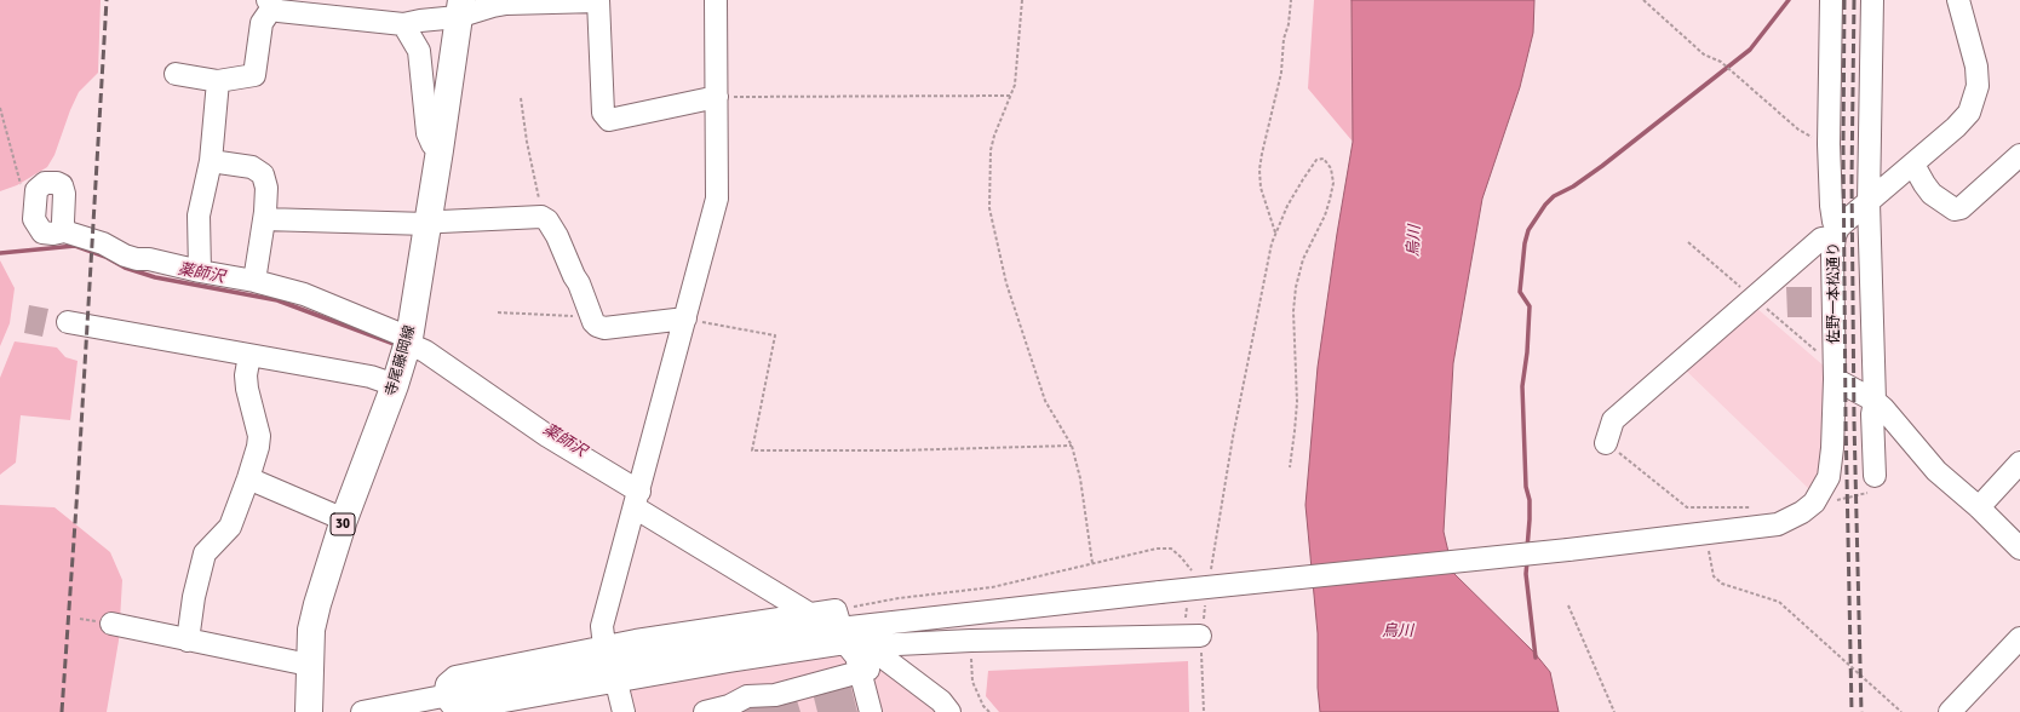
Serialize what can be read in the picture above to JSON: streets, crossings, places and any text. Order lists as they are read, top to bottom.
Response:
{
  "streets": {
    "main road": ["寺尾藤岡線", "30"],
    "street": ["佐野一本松通り"]
  },
  "water": ["烏川", "薬師沢"]
}
